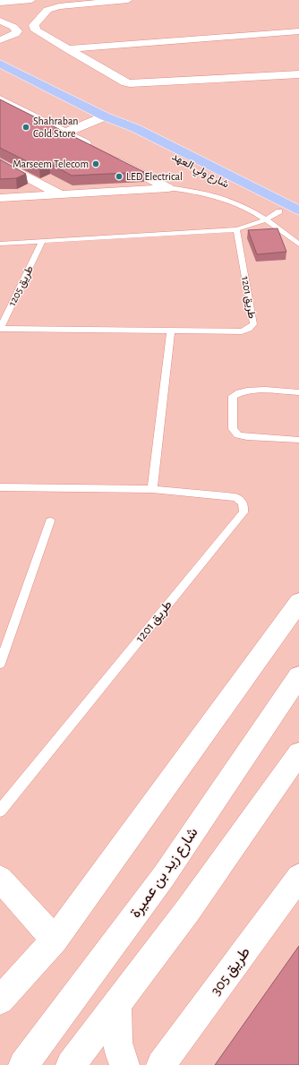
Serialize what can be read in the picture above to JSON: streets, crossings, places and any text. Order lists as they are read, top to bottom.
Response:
{
  "streets": {
    "main road": ["شارع ولي العهد"],
    "street": ["شارع زيد بن عميرة", "طريق 305"],
    "lane": ["طريق 1205", "طريق 1201"]
  },
  "crossings": [
    ["طريق 1205", "طريق 1201"]
  ],
  "places": ["Shahraban Cold Store", "Marseem Telecom", "LED Electrical"]
}
